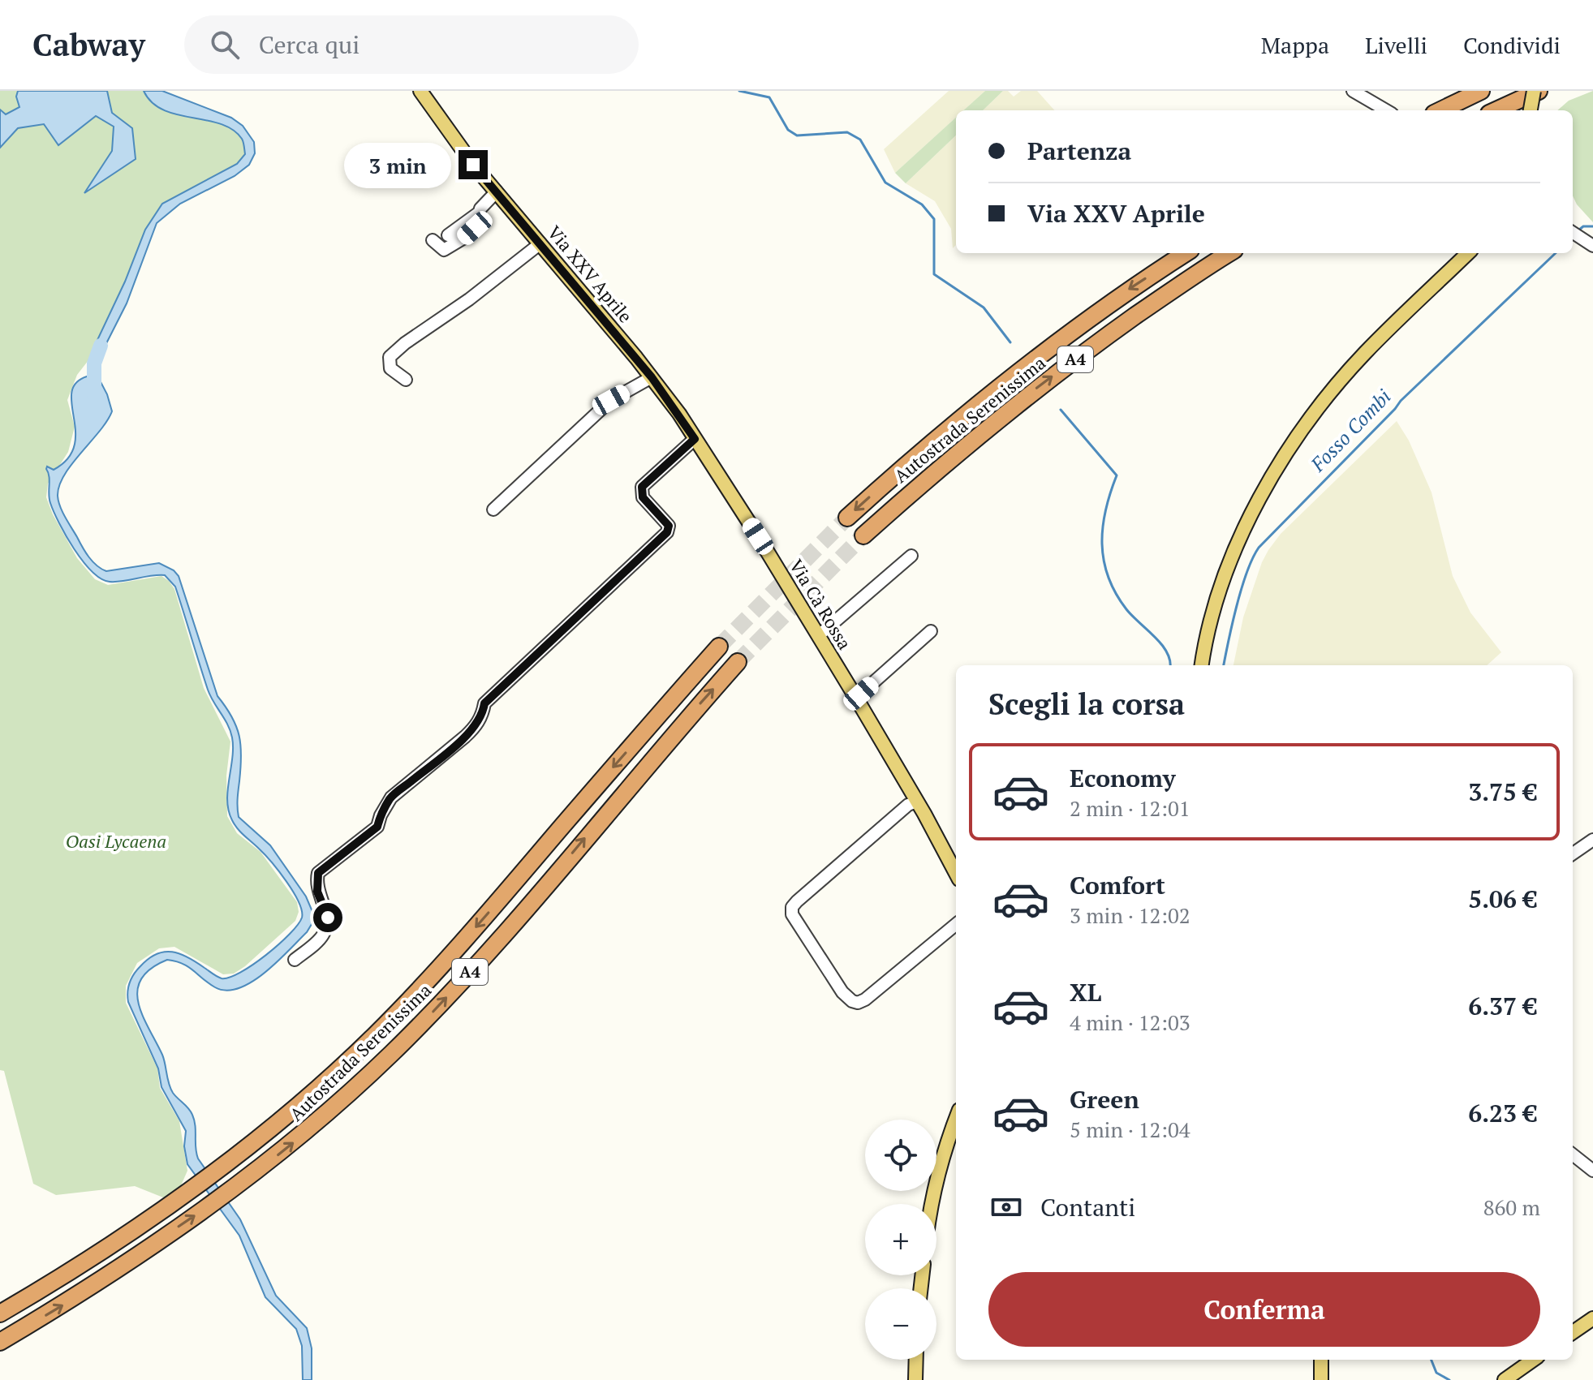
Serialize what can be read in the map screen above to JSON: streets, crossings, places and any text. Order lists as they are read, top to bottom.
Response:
{
  "streets": {
    "highway": ["A4", "Autostrada Serenissima"],
    "main road": ["Via XXV Aprile", "Via Cà Rossa"]
  },
  "crossings": [
    ["Via XXV Aprile", "Via Cà Rossa"]
  ],
  "water": ["Fosso Combi"],
  "parks": ["Oasi Lycaena"],
  "page": {
    "header": "Cabway",
    "search": "Cerca qui",
    "nav": ["Mappa", "Livelli", "Condividi"],
    "banner": ["Partenza", "Via XXV Aprile"],
    "bubble": "3 min",
    "heading": "Scegli la corsa",
    "list": [
      {
        "name": "Economy",
        "note": "2 min · 12:01",
        "value": "3.75 €"
      },
      {
        "name": "Comfort",
        "note": "3 min · 12:02",
        "value": "5.06 €"
      },
      {
        "name": "XL",
        "note": "4 min · 12:03",
        "value": "6.37 €"
      },
      {
        "name": "Green",
        "note": "5 min · 12:04",
        "value": "6.23 €"
      }
    ],
    "map_buttons": ["+", "−"],
    "pay": ["Contanti", "860 m"],
    "buttons": "Conferma"
  }
}
